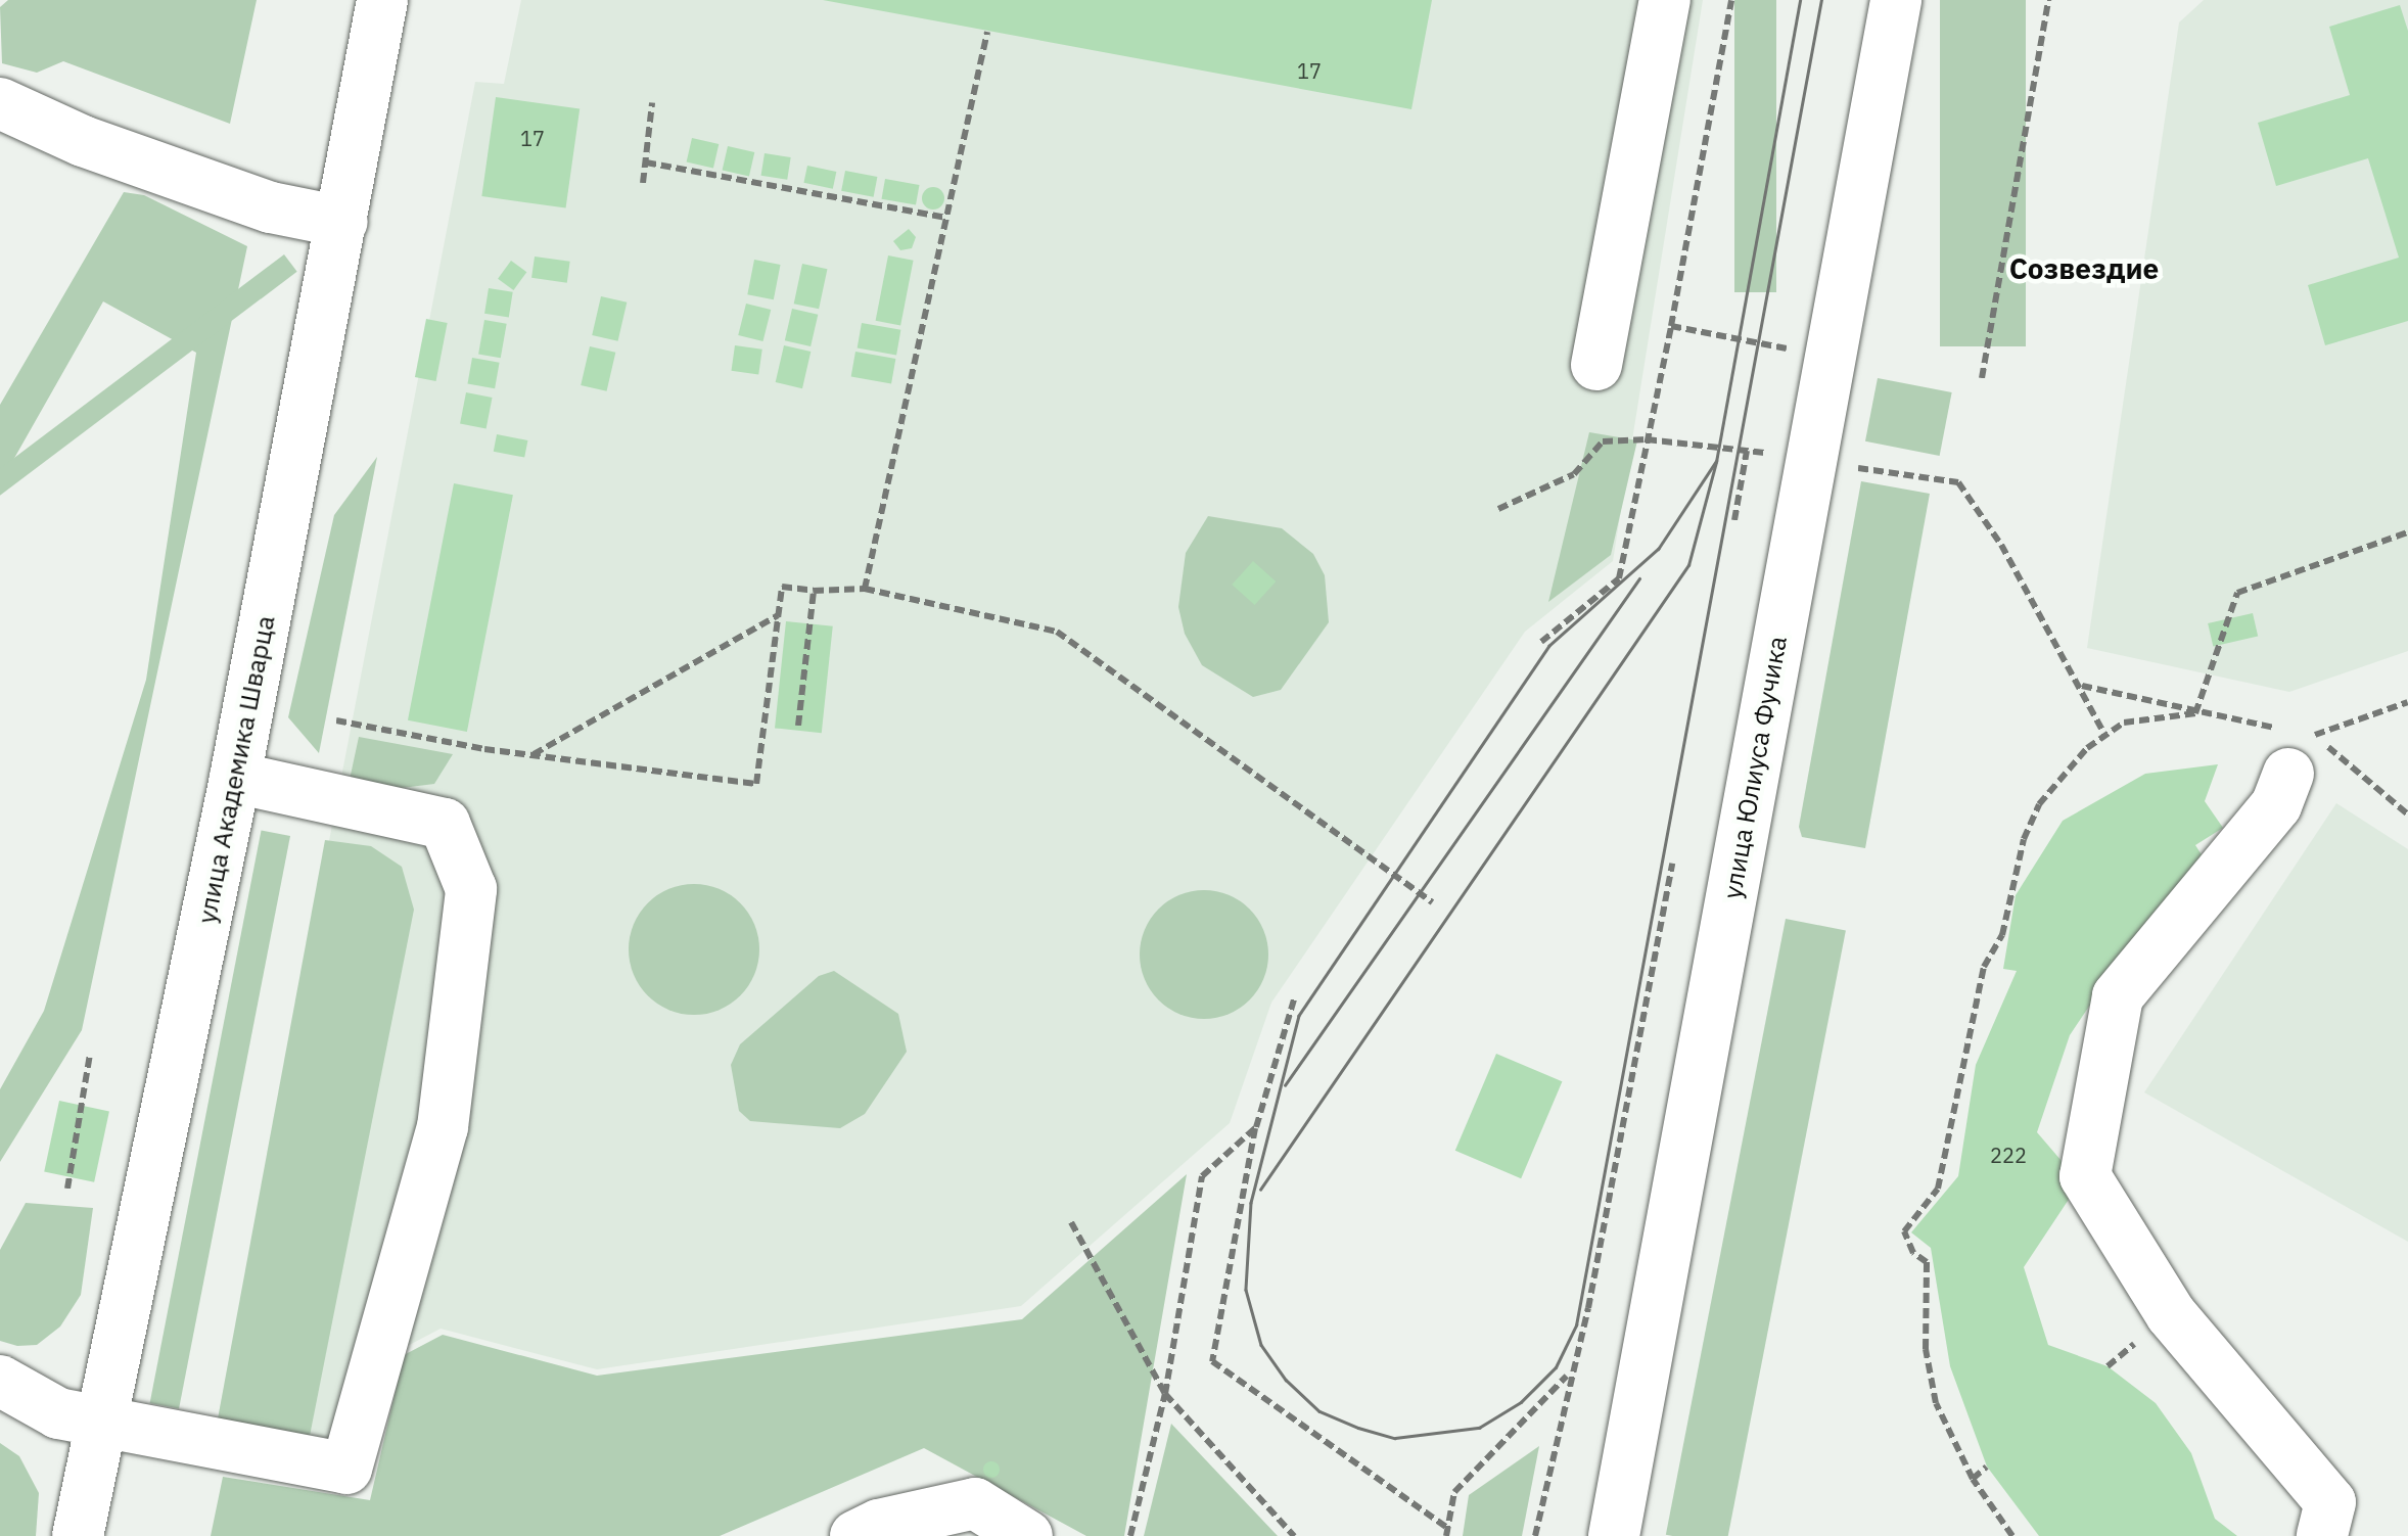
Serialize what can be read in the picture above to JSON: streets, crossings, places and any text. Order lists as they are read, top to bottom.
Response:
{
  "streets": {
    "street": ["улица Юлиуса Фучика", "улица Академика Шварца"]
  },
  "districts": ["Созвездие"],
  "house_numbers": ["17", "17", "222"]
}
